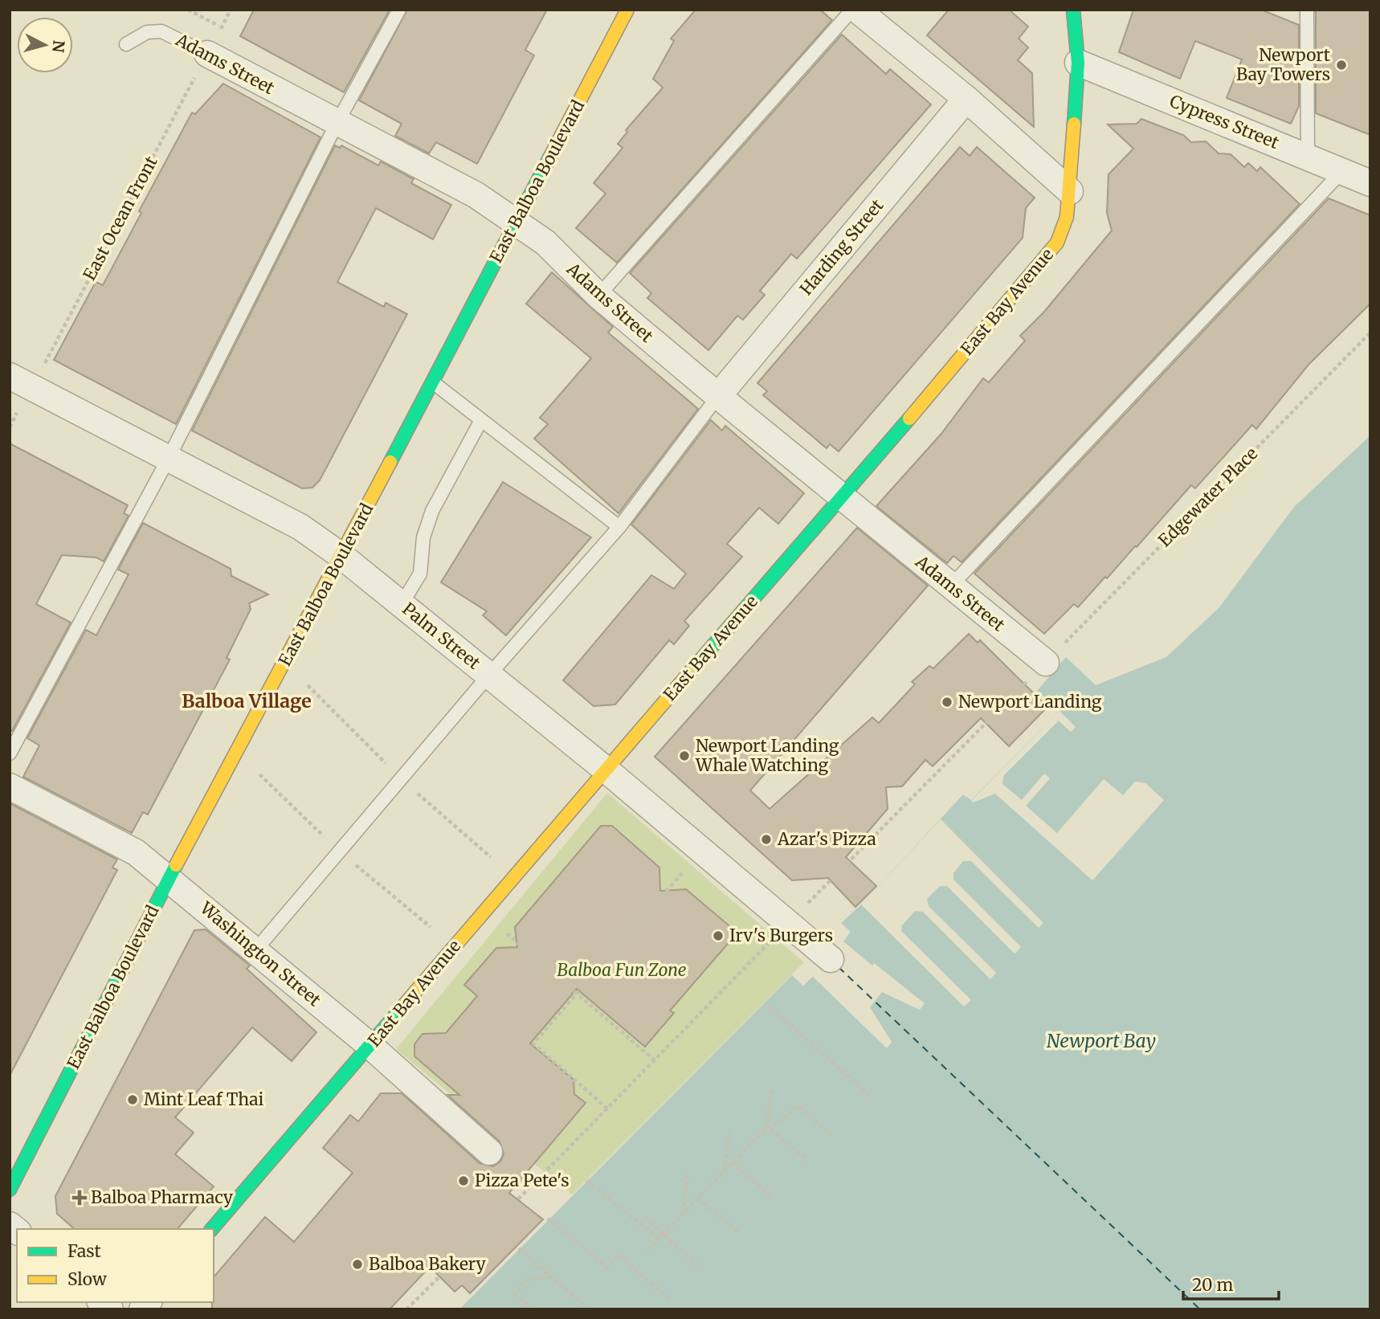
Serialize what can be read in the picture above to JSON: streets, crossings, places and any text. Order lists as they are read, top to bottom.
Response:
{
  "streets": {
    "street": [
      "Adams Street",
      "Cypress Street",
      "East Balboa Boulevard",
      "Harding Street",
      "East Bay Avenue",
      "Palm Street",
      "Washington Street"
    ],
    "path": ["East Ocean Front", "Edgewater Place"]
  },
  "crossings": [
    ["Adams Street", "East Balboa Boulevard"],
    ["Adams Street", "East Ocean Front"],
    ["Adams Street", "Harding Street"],
    ["Adams Street", "East Bay Avenue"],
    ["Adams Street", "Edgewater Place"],
    ["Cypress Street", "East Bay Avenue"],
    ["East Balboa Boulevard", "Palm Street"],
    ["East Balboa Boulevard", "Washington Street"],
    ["East Ocean Front", "Palm Street"],
    ["East Bay Avenue", "Palm Street"],
    ["East Bay Avenue", "Washington Street"],
    ["Edgewater Place", "Palm Street"]
  ],
  "districts": ["Balboa Village"],
  "water": ["Newport Bay"],
  "parks": ["Balboa Fun Zone"],
  "places": {
    "other": [
      "Newport Bay Towers",
      "Newport Landing",
      "Newport Landing Whale Watching",
      "Azar's Pizza",
      "Irv's Burgers",
      "Mint Leaf Thai",
      "Pizza Pete's",
      "Balboa Bakery"
    ],
    "health": ["Balboa Pharmacy"]
  },
  "legend": ["Fast", "Slow"],
  "scale_bar": "20 m",
  "north": "right"
}
